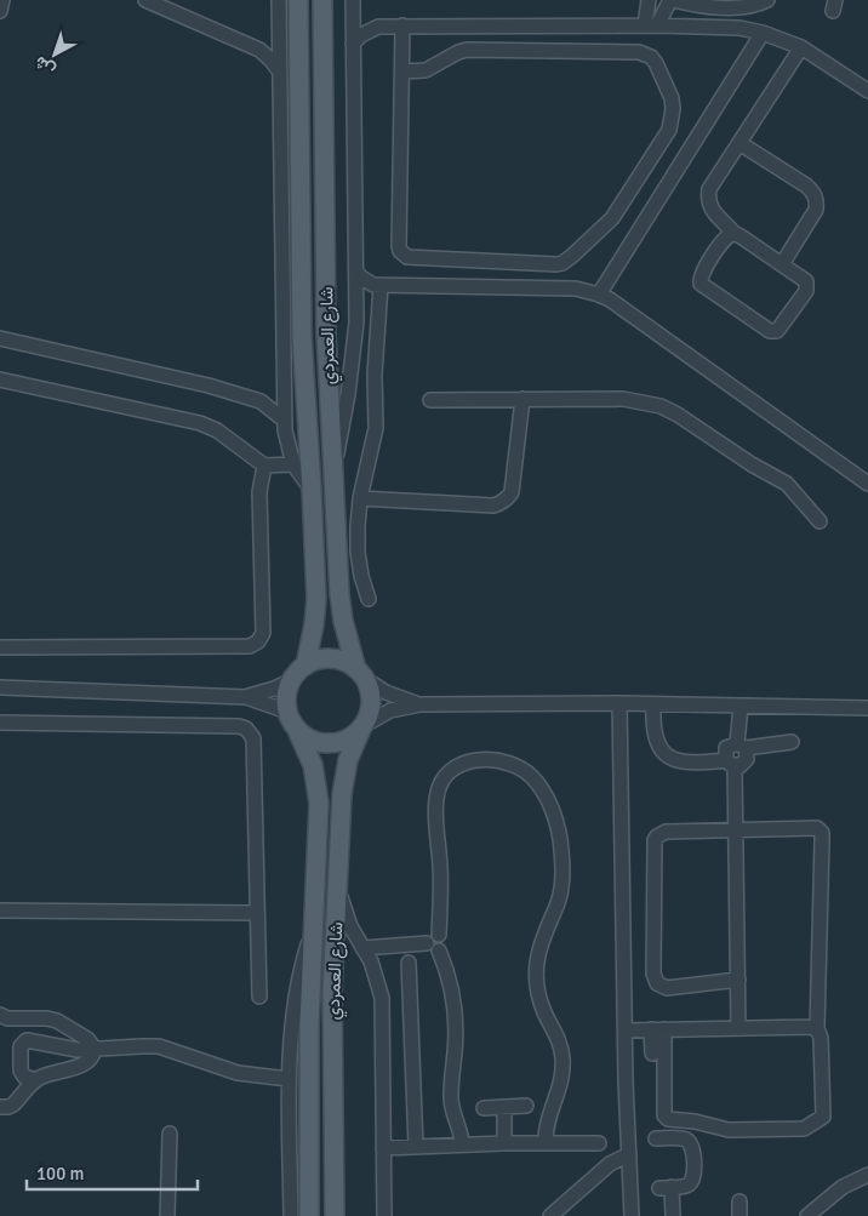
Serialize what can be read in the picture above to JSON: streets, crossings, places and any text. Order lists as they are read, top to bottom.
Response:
{
  "streets": {
    "main road": ["شارع العمردي"]
  },
  "scale_bar": "100 m",
  "north": "bottom left"
}
